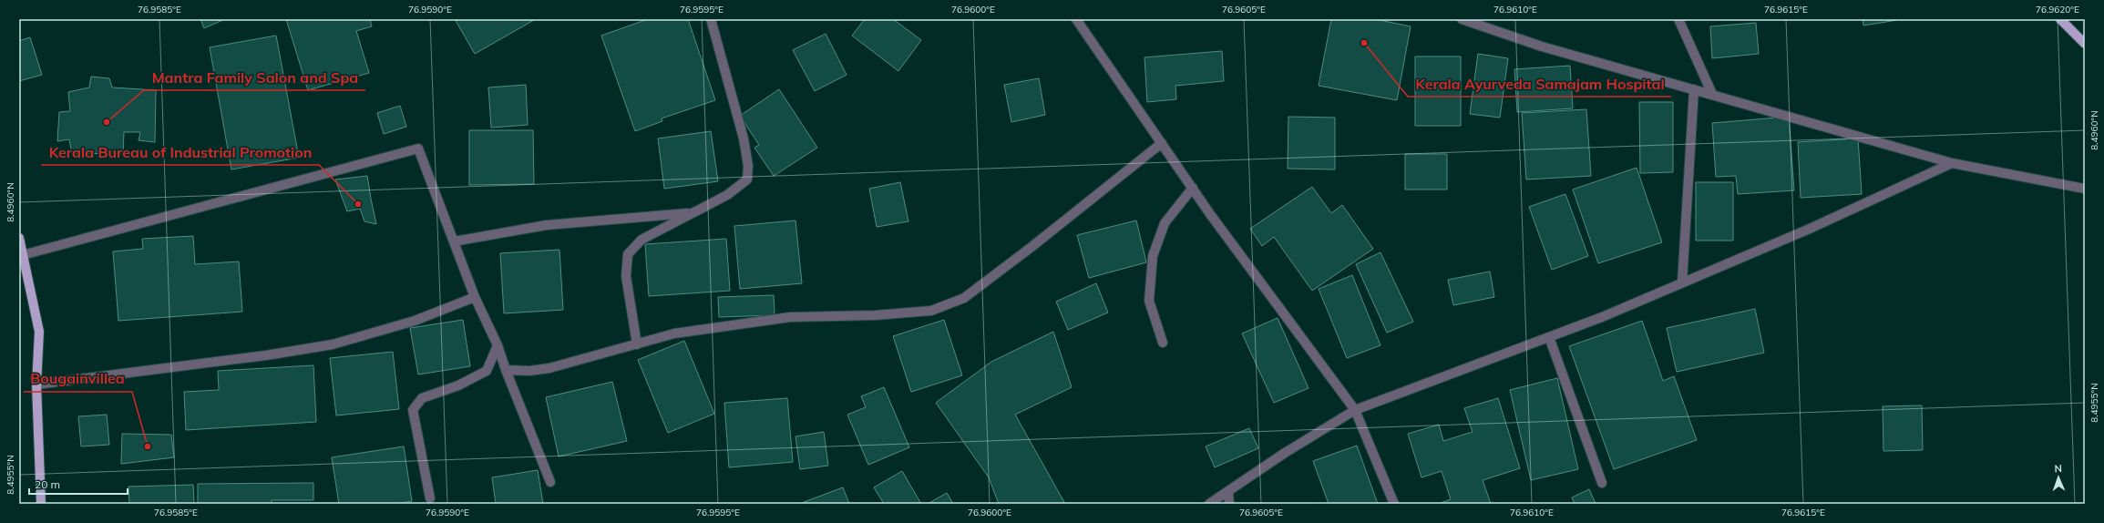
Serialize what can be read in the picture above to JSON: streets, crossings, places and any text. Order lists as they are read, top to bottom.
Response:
{
  "places": [
    "Kerala Ayurveda Samajam Hospital",
    "Mantra Family Salon and Spa",
    "Kerala Bureau of Industrial Promotion",
    "Bougainvillea"
  ],
  "scale_bar": "20 m",
  "north": "top",
  "coordinates": [
    "76.9585°E",
    "76.9590°E",
    "76.9595°E",
    "76.9600°E",
    "76.9605°E",
    "76.9610°E",
    "76.9615°E",
    "76.9620°E",
    "8.4960°N",
    "8.4955°N"
  ]
}
